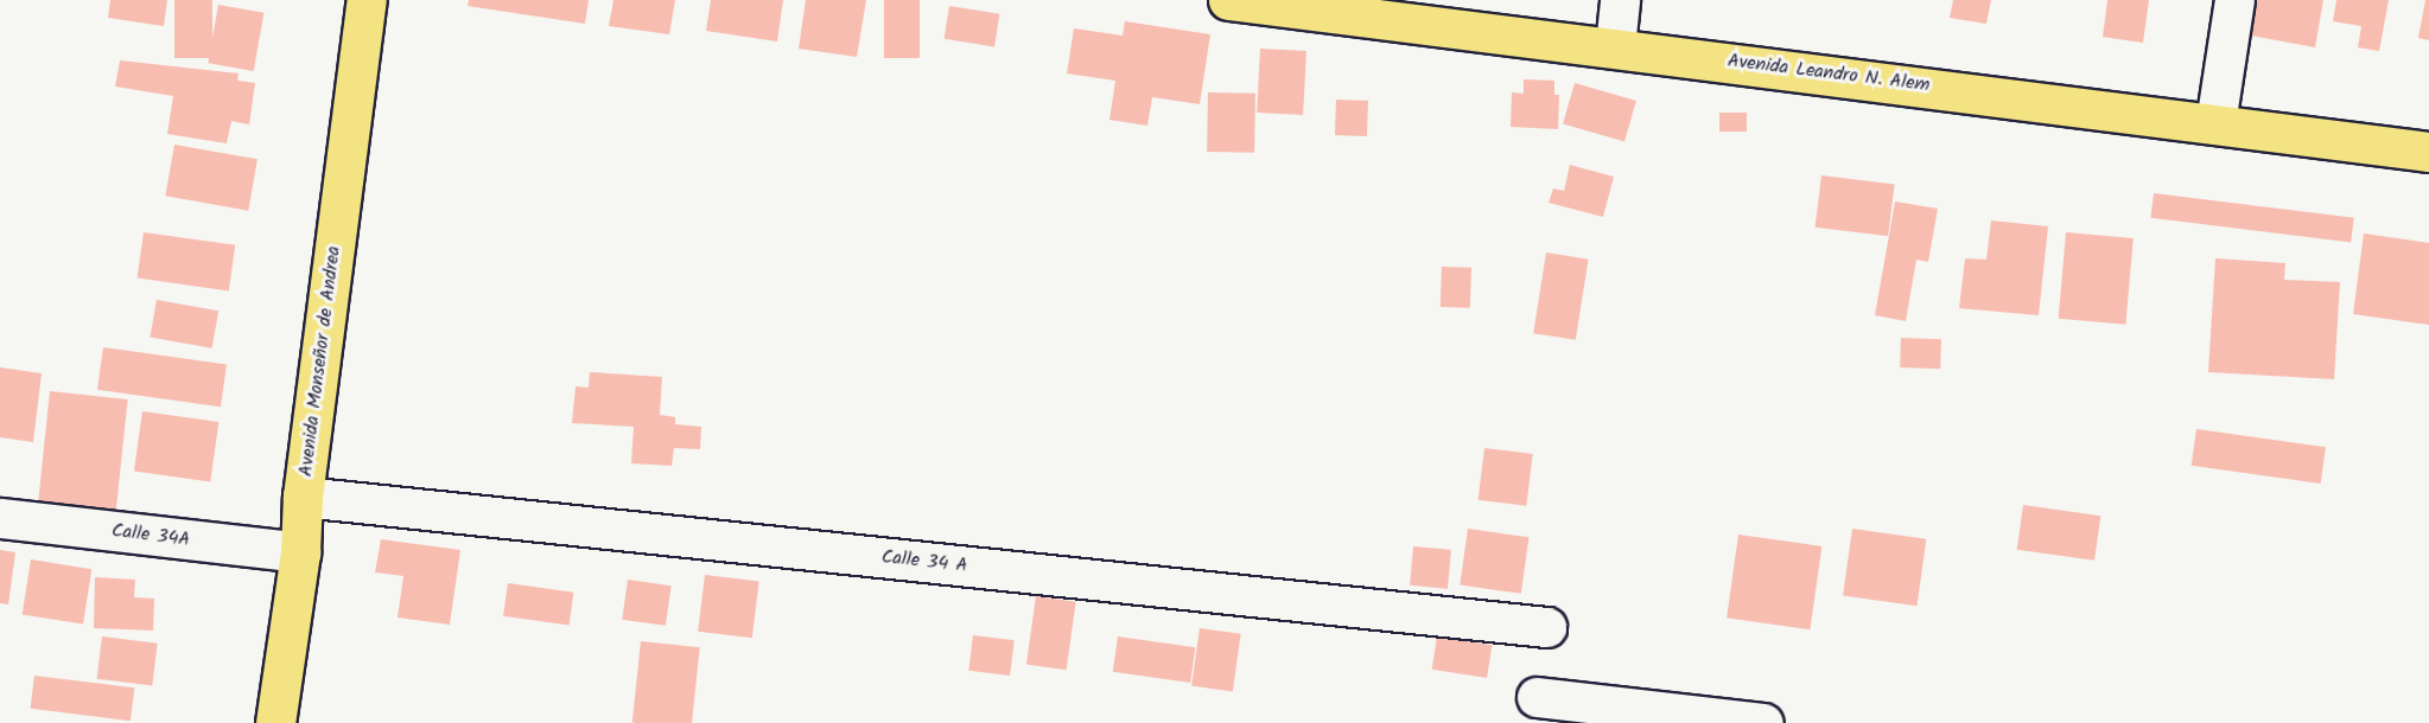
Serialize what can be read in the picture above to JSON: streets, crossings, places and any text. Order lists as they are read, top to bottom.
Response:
{
  "streets": {
    "main road": ["Avenida Leandro N. Alem", "Avenida Monseñor de Andrea"],
    "street": ["Calle 34A", "Calle 34 A"]
  },
  "crossings": [
    ["Avenida Monseñor de Andrea", "Calle 34A"],
    ["Avenida Monseñor de Andrea", "Calle 34 A"]
  ]
}
